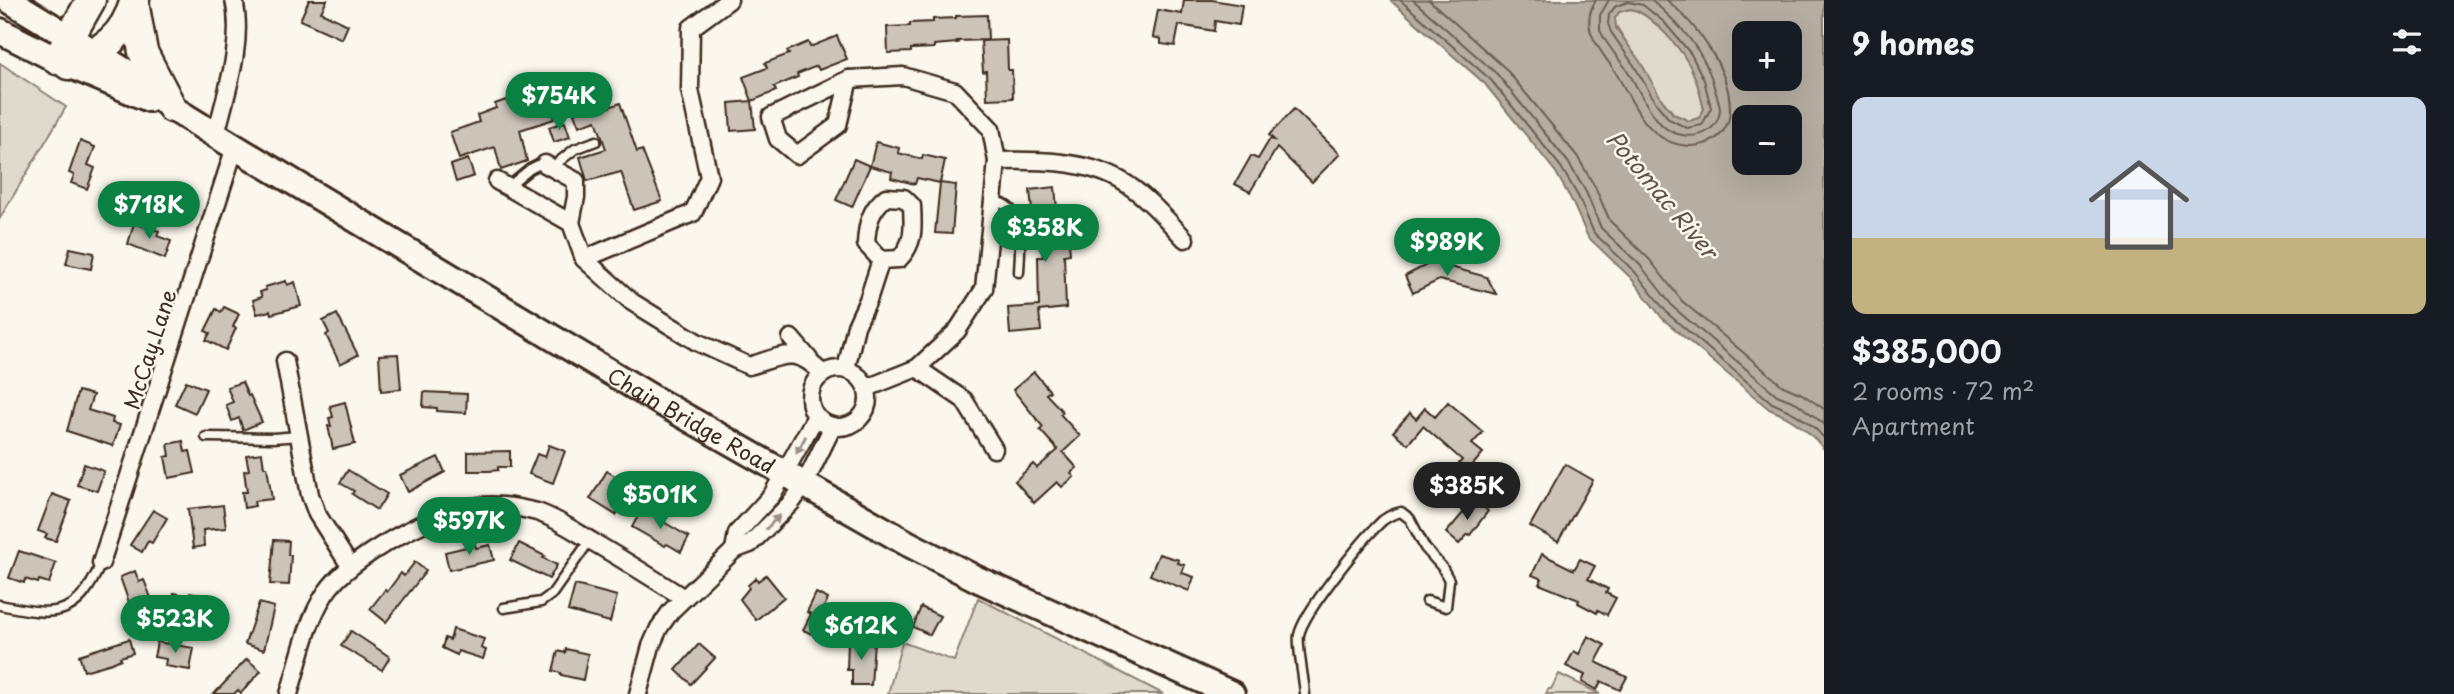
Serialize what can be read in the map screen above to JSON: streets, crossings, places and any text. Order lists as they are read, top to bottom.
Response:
{
  "streets": {
    "main road": ["Chain Bridge Road"],
    "street": ["McCay Lane"]
  },
  "crossings": [
    ["McCay Lane", "Chain Bridge Road"]
  ],
  "water": ["Potomac River"],
  "page": {
    "heading": "9 homes",
    "map_buttons": ["+", "−"],
    "price": [
      "$754K",
      "$718K",
      "$358K",
      "$989K",
      "$385K",
      "$501K",
      "$597K",
      "$523K",
      "$612K"
    ],
    "list": [
      {
        "name": "$385,000",
        "note": "2 rooms · 72 m² · Apartment"
      }
    ]
  }
}
